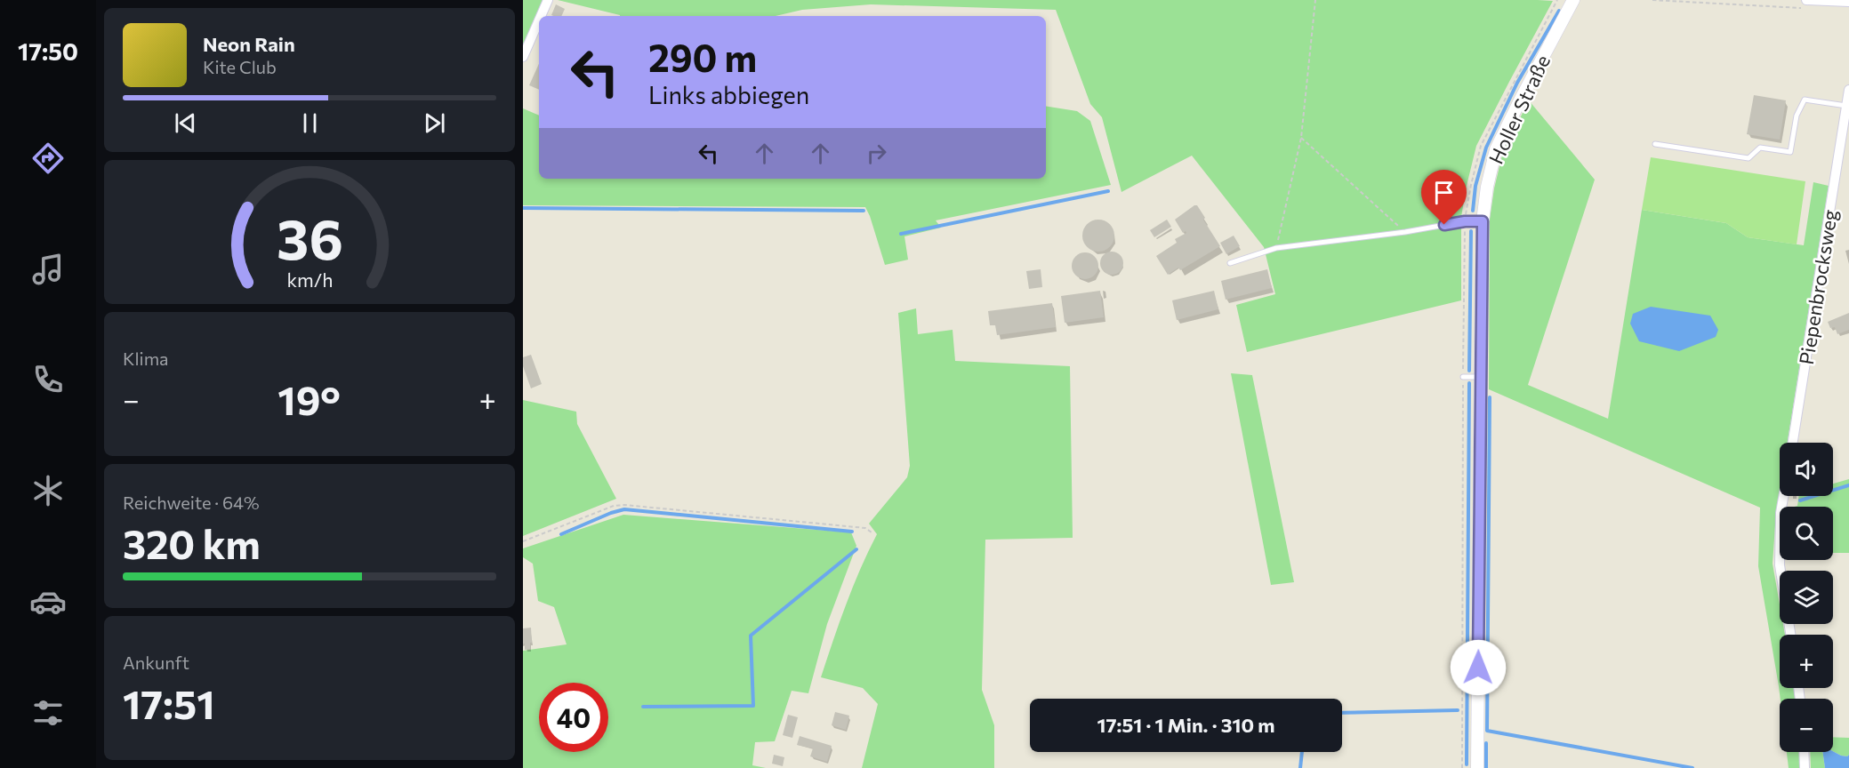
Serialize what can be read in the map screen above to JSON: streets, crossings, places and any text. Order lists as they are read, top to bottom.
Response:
{
  "streets": {
    "street": ["Holler Straße", "Piepenbrocksweg"]
  },
  "page": {
    "tabs": "17:50",
    "turn": ["290 m", "Links abbiegen"],
    "song": ["Neon Rain", "Kite Club"],
    "tile": [
      "Klima",
      ["Reichweite · 64%", "320 km"],
      ["Ankunft", "17:51"]
    ],
    "heat": ["−", "19°", "+"],
    "map_buttons": ["+", "−"],
    "limit": "40",
    "trip": "17:51 · 1 Min. · 310 m",
    "gauge": ["36", "km/h"]
  }
}
